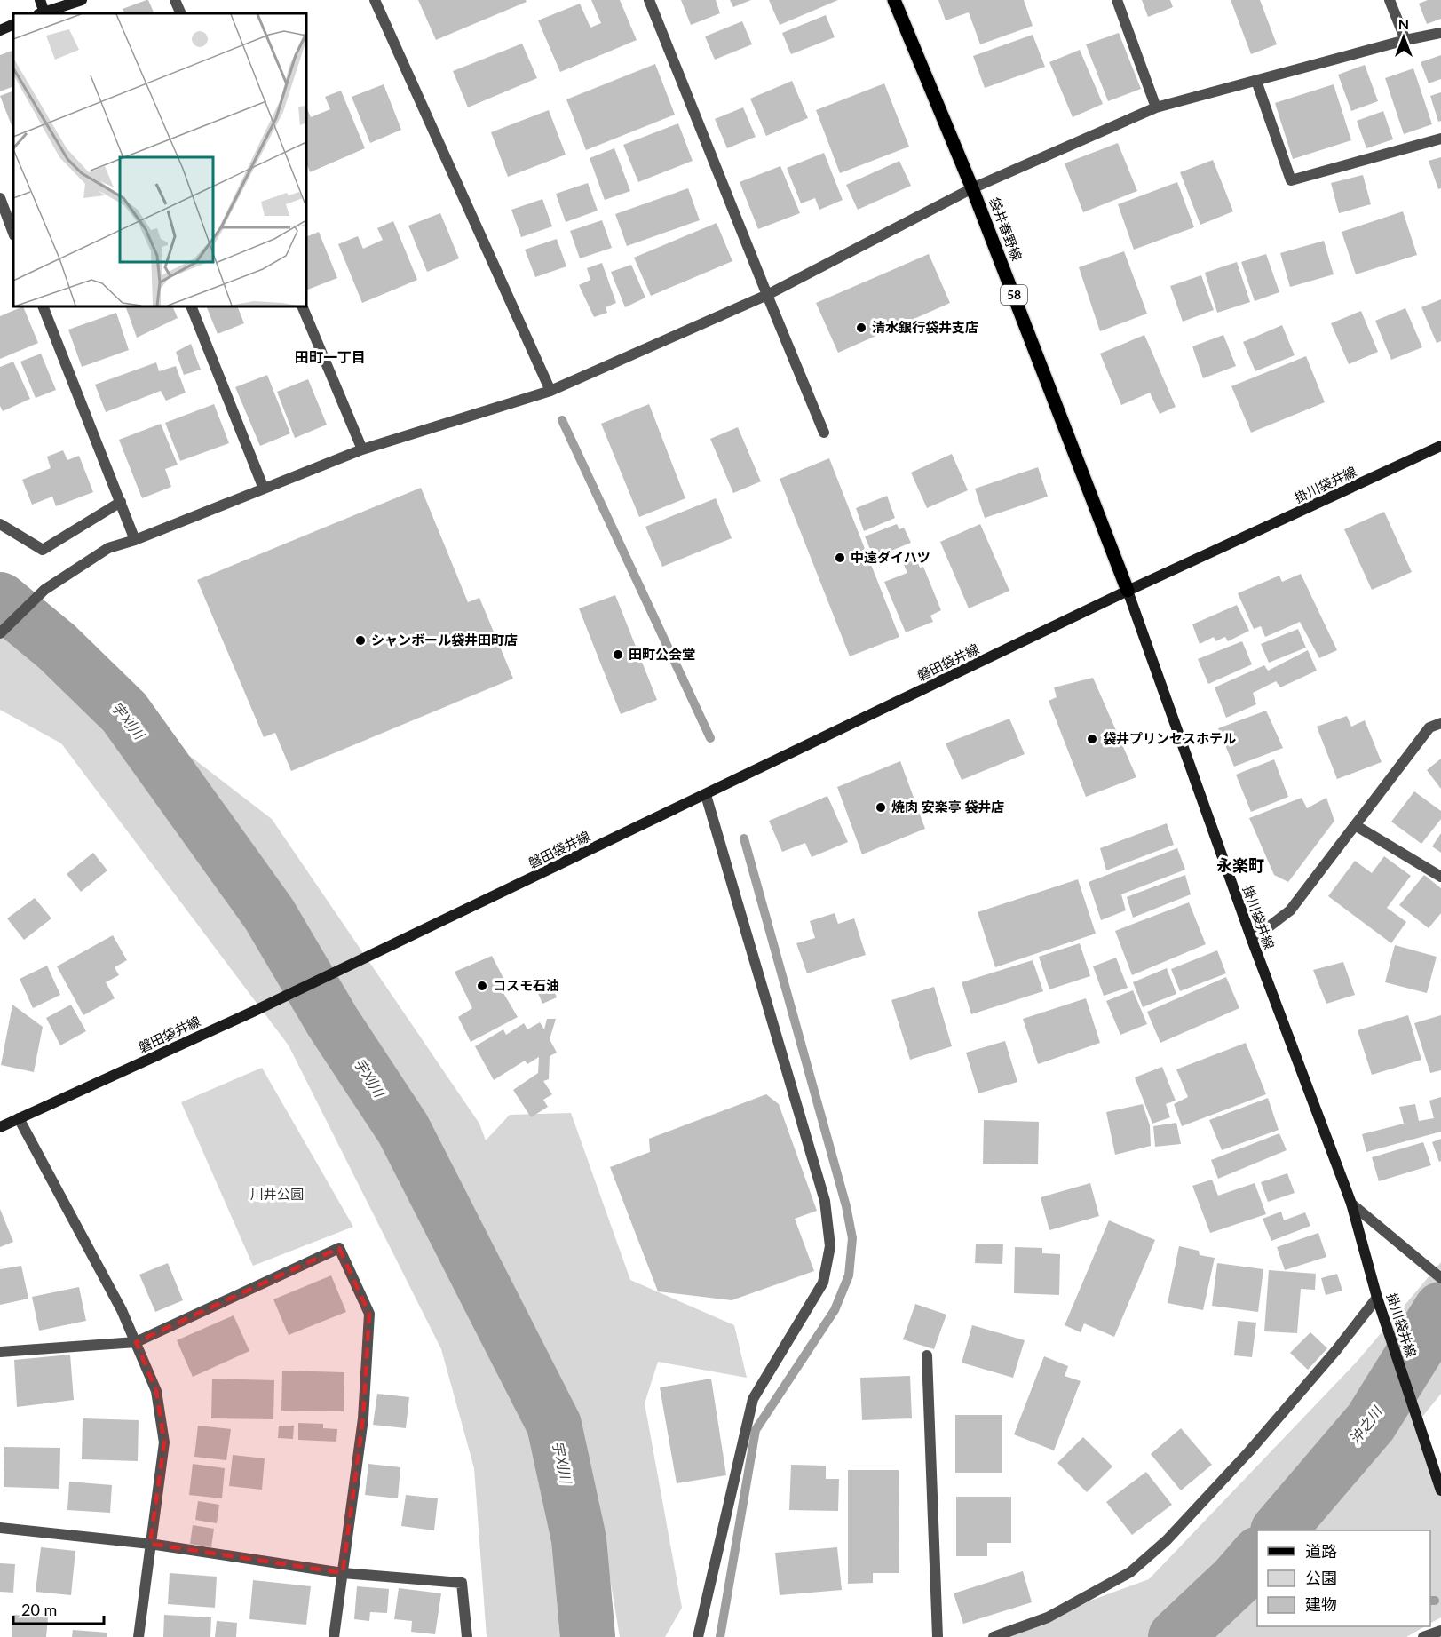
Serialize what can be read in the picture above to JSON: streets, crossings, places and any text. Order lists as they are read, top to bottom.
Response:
{
  "streets": {
    "main road": [
      "袋井春野線",
      "58",
      "掛川袋井線",
      "磐田袋井線"
    ]
  },
  "crossings": [
    ["袋井春野線", "掛川袋井線"],
    ["袋井春野線", "磐田袋井線"],
    ["掛川袋井線", "磐田袋井線"]
  ],
  "districts": ["田町一丁目", "永楽町"],
  "water": ["宇刈川", "沖之川"],
  "parks": ["川井公園"],
  "places": [
    "清水銀行袋井支店",
    "中遠ダイハツ",
    "シャンボール袋井田町店",
    "田町公会堂",
    "袋井プリンセスホテル",
    "焼肉 安楽亭 袋井店",
    "コスモ石油"
  ],
  "legend": ["道路", "公園", "建物"],
  "scale_bar": "20 m",
  "north": "top"
}
